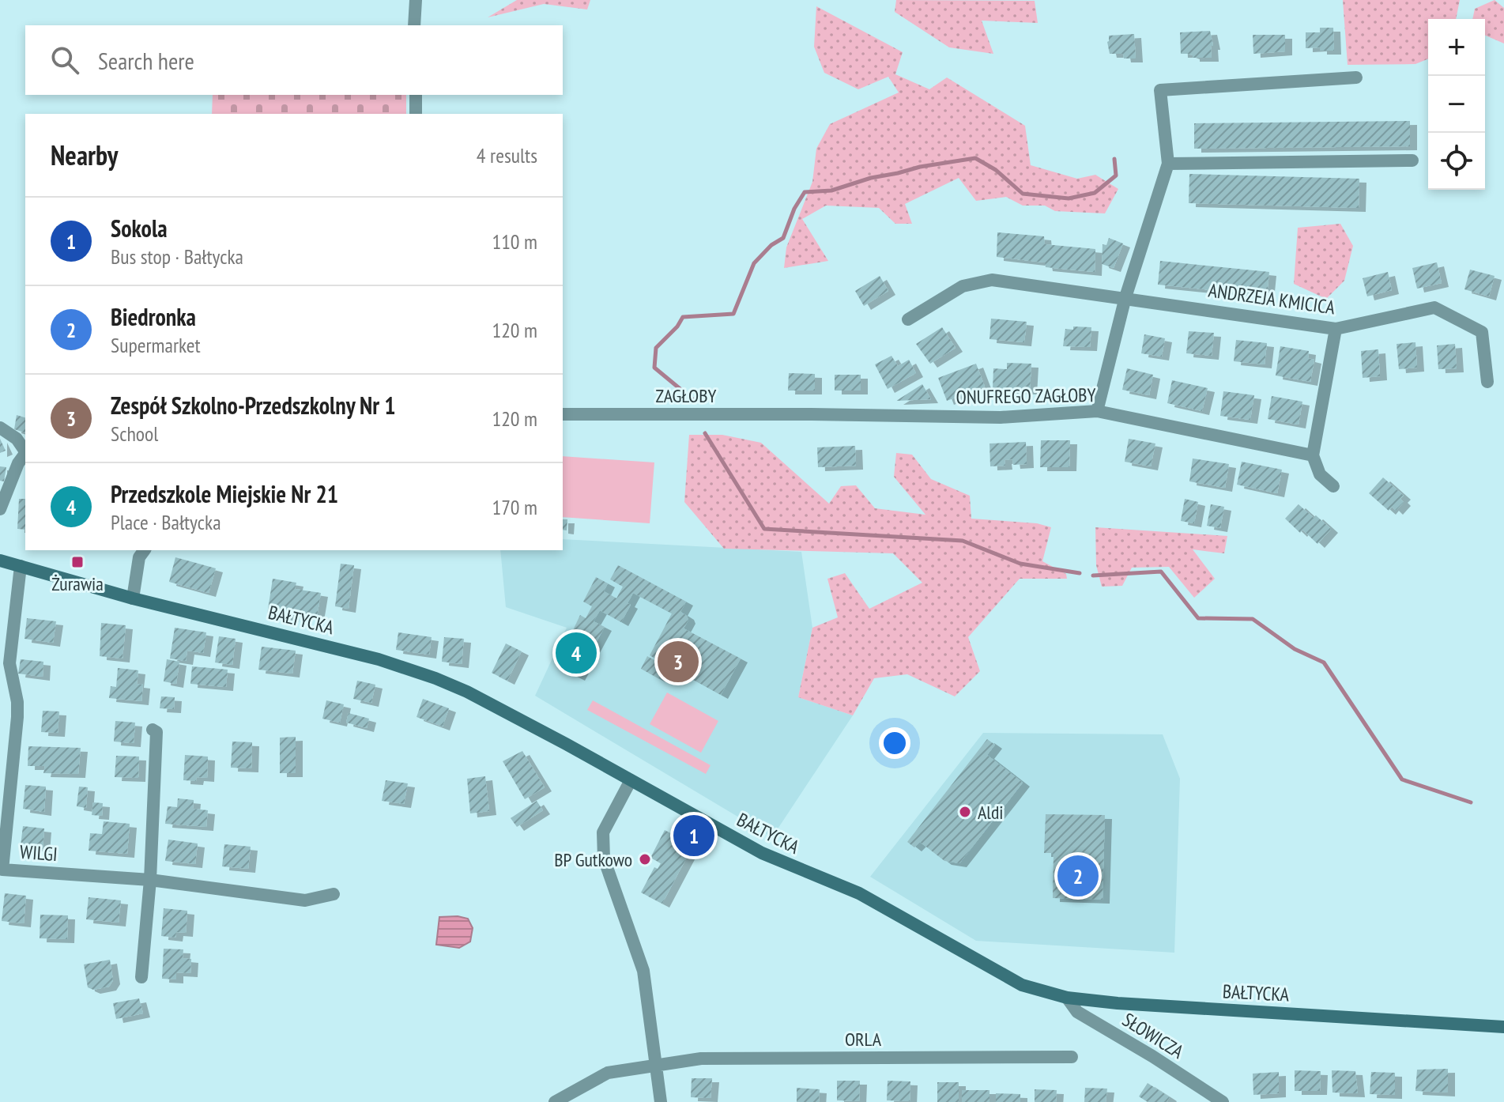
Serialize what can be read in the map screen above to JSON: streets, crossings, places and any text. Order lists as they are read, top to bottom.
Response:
{
  "streets": {
    "main road": ["BAŁTYCKA"],
    "street": [
      "ANDRZEJA KMICICA",
      "ZAGŁOBY",
      "ONUFREGO ZAGŁOBY",
      "WILGI",
      "SŁOWICZA",
      "ORLA"
    ]
  },
  "crossings": [
    ["ZAGŁOBY", "ONUFREGO ZAGŁOBY"],
    ["BAŁTYCKA", "WILGI"],
    ["BAŁTYCKA", "SŁOWICZA"]
  ],
  "places": {
    "transit": ["Żurawia"],
    "other": ["Aldi", "BP Gutkowo"]
  },
  "page": {
    "map_buttons": ["+", "−"],
    "search": "Search here",
    "heading": ["Nearby", "4 results"],
    "list": [
      {
        "mark": "1",
        "name": "Sokola",
        "note": "Bus stop · Bałtycka",
        "value": "110 m"
      },
      {
        "mark": "2",
        "name": "Biedronka",
        "note": "Supermarket",
        "value": "120 m"
      },
      {
        "mark": "3",
        "name": "Zespół Szkolno-Przedszkolny Nr 1",
        "note": "School",
        "value": "120 m"
      },
      {
        "mark": "4",
        "name": "Przedszkole Miejskie Nr 21",
        "note": "Place · Bałtycka",
        "value": "170 m"
      }
    ],
    "pins": [
      "4",
      "3",
      "1",
      "2"
    ]
  }
}
